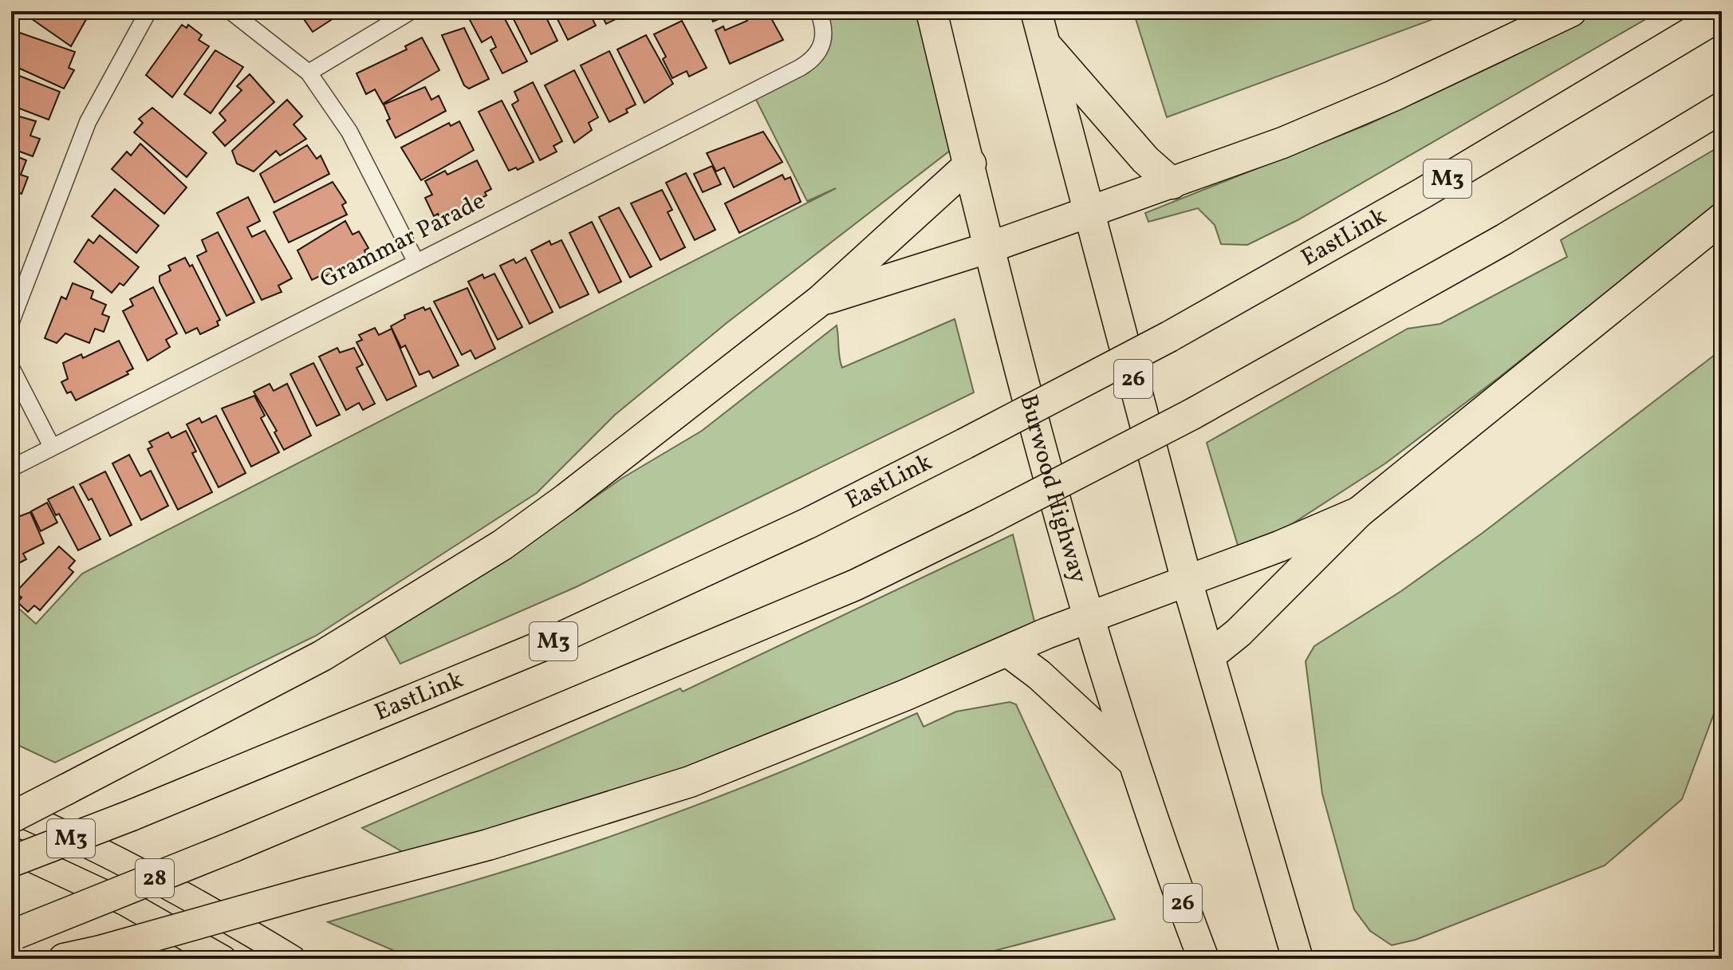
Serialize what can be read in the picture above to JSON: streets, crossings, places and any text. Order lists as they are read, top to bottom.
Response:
{
  "streets": {
    "highway": [
      "M3",
      "EastLink",
      "26",
      "Burwood Highway"
    ],
    "main road": ["28"],
    "street": ["Grammar Parade"]
  }
}
